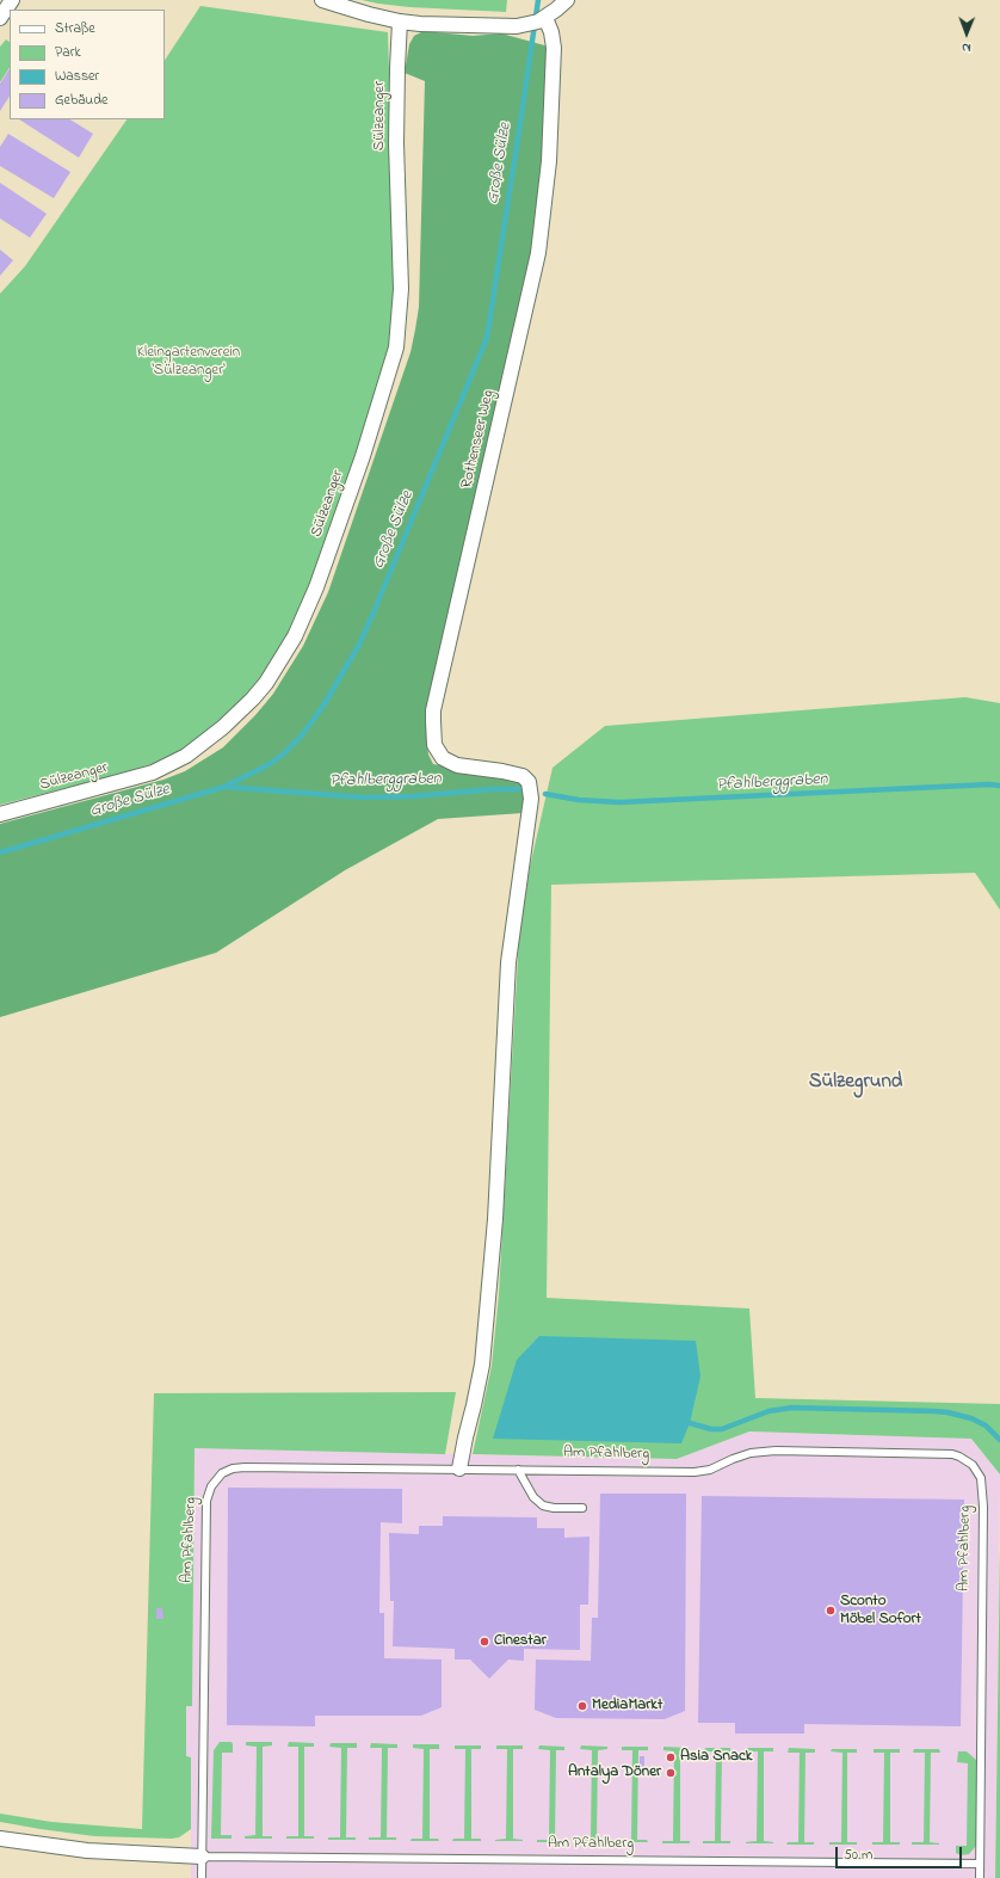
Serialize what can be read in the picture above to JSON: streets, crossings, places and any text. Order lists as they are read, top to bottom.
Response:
{
  "streets": {
    "street": ["Sülzeanger", "Rothenseer Weg", "Am Pfahlberg"]
  },
  "crossings": [
    ["Rothenseer Weg", "Am Pfahlberg"]
  ],
  "districts": ["Sülzegrund"],
  "water": ["Große Sülze", "Pfahlberggraben"],
  "parks": ["Kleingartenverein 'Sülzeanger'"],
  "places": [
    "Sconto Möbel Sofort",
    "Cinestar",
    "MediaMarkt",
    "Asia Snack",
    "Antalya Döner"
  ],
  "legend": [
    "Straße",
    "Park",
    "Wasser",
    "Gebäude"
  ],
  "scale_bar": "50 m",
  "north": "bottom"
}
